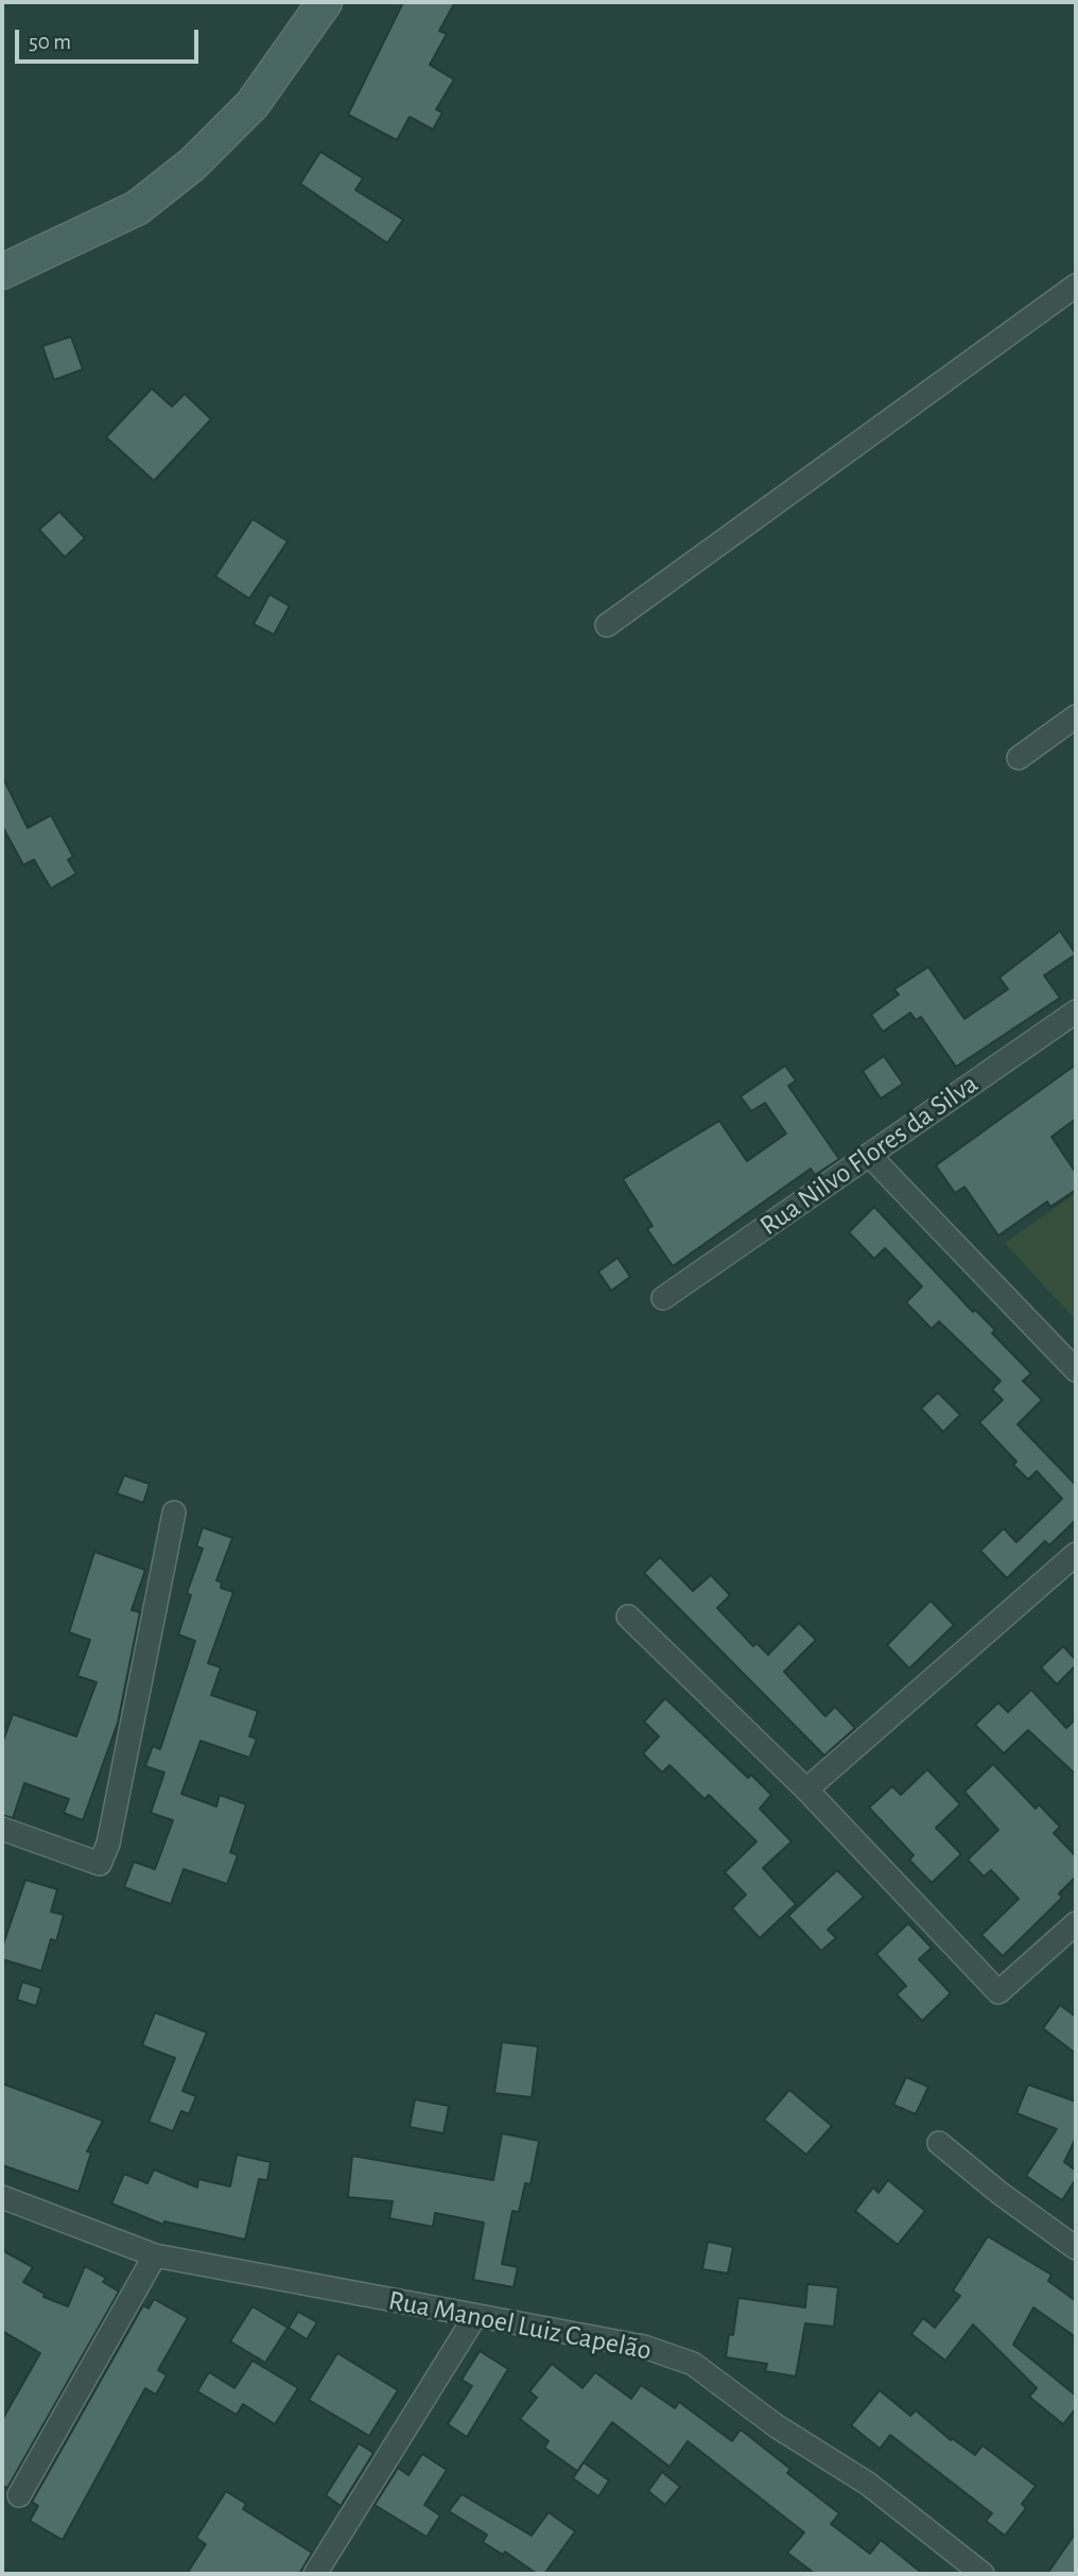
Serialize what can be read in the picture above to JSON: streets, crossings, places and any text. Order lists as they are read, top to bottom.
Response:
{
  "streets": {
    "street": ["Rua Nilvo Flores da Silva", "Rua Manoel Luiz Capelão"]
  },
  "scale_bar": "50 m"
}
